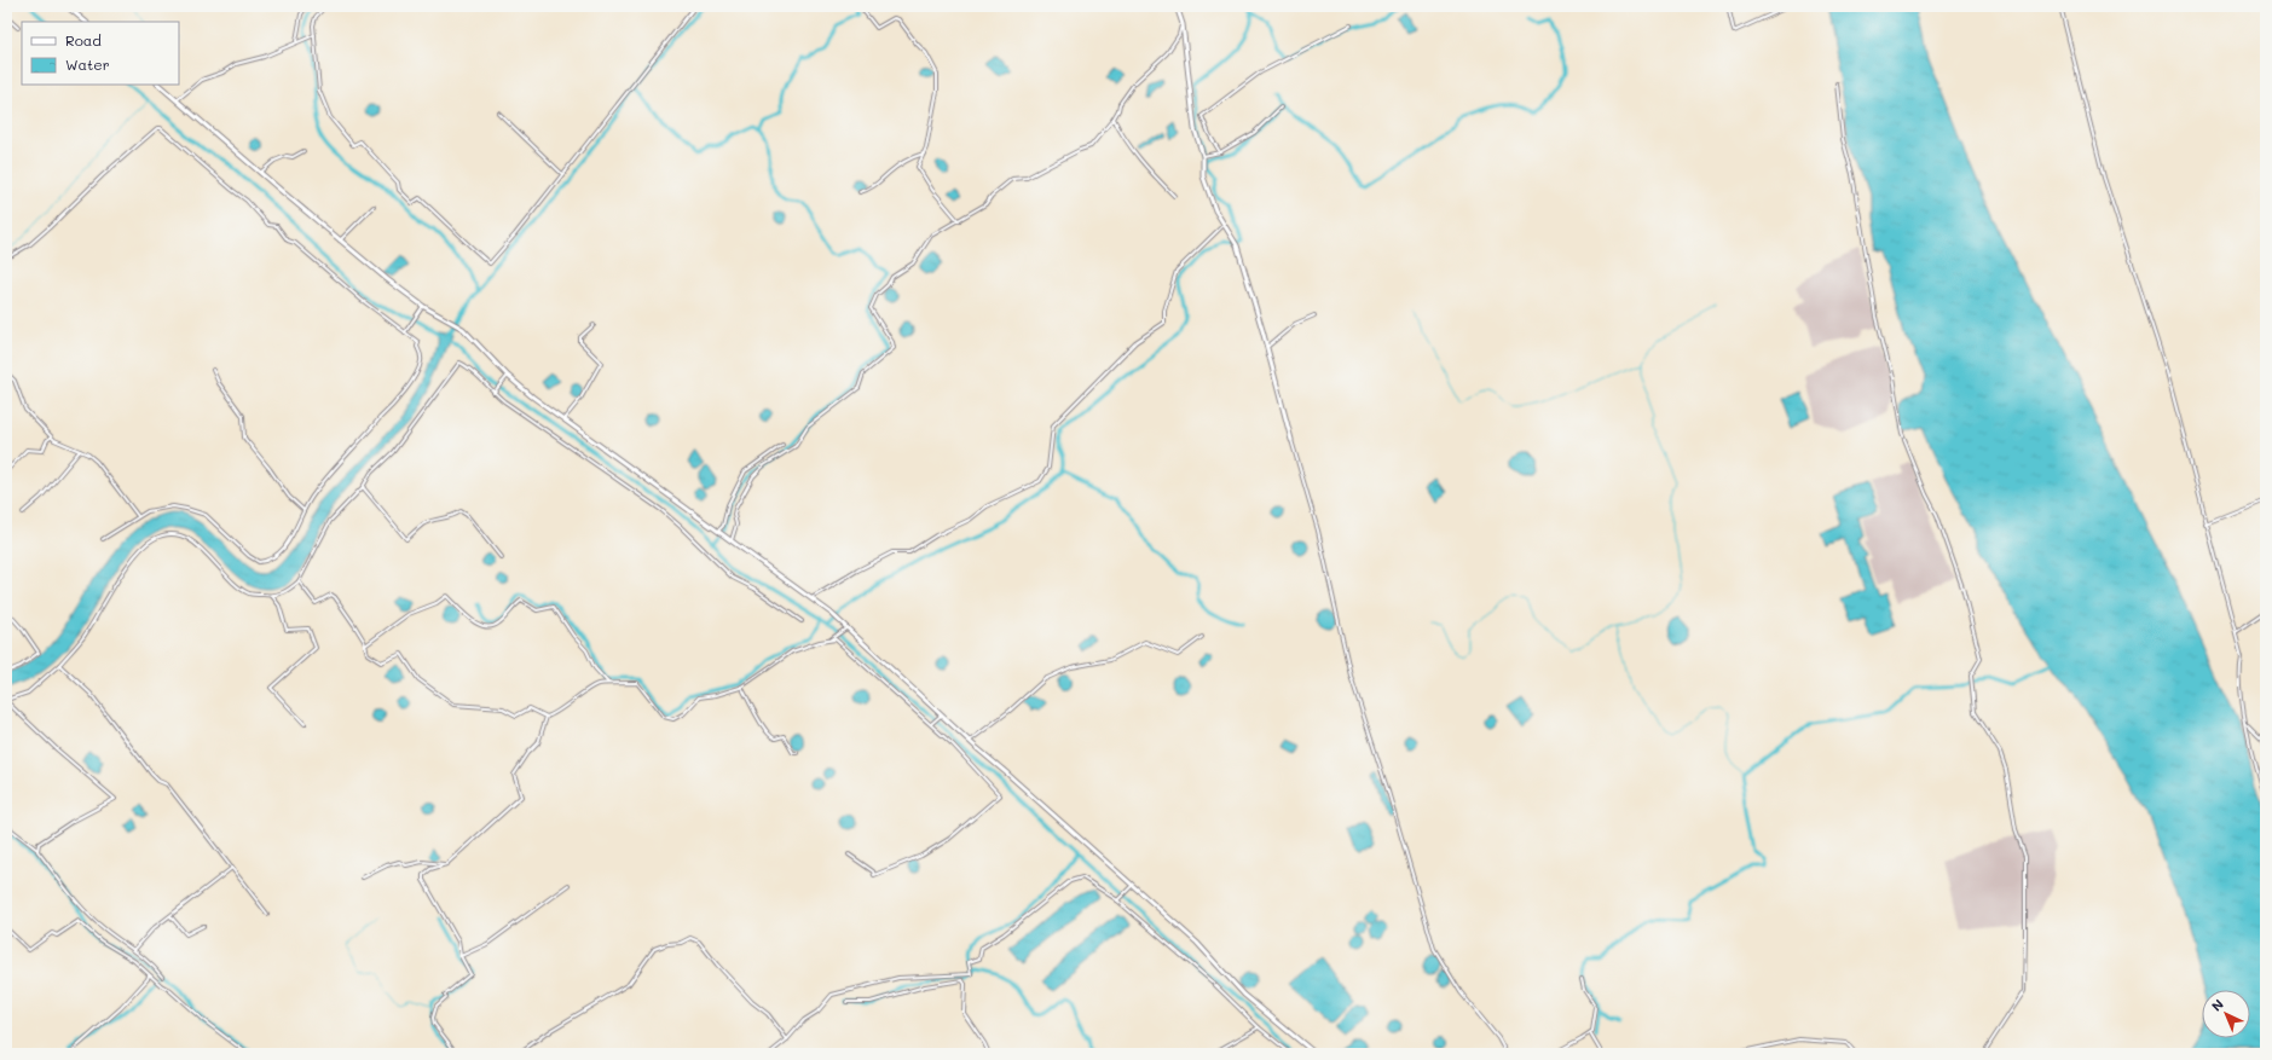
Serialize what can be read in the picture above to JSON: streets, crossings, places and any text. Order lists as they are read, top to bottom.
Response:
{
  "legend": ["Road", "Water"],
  "north": "top left"
}
